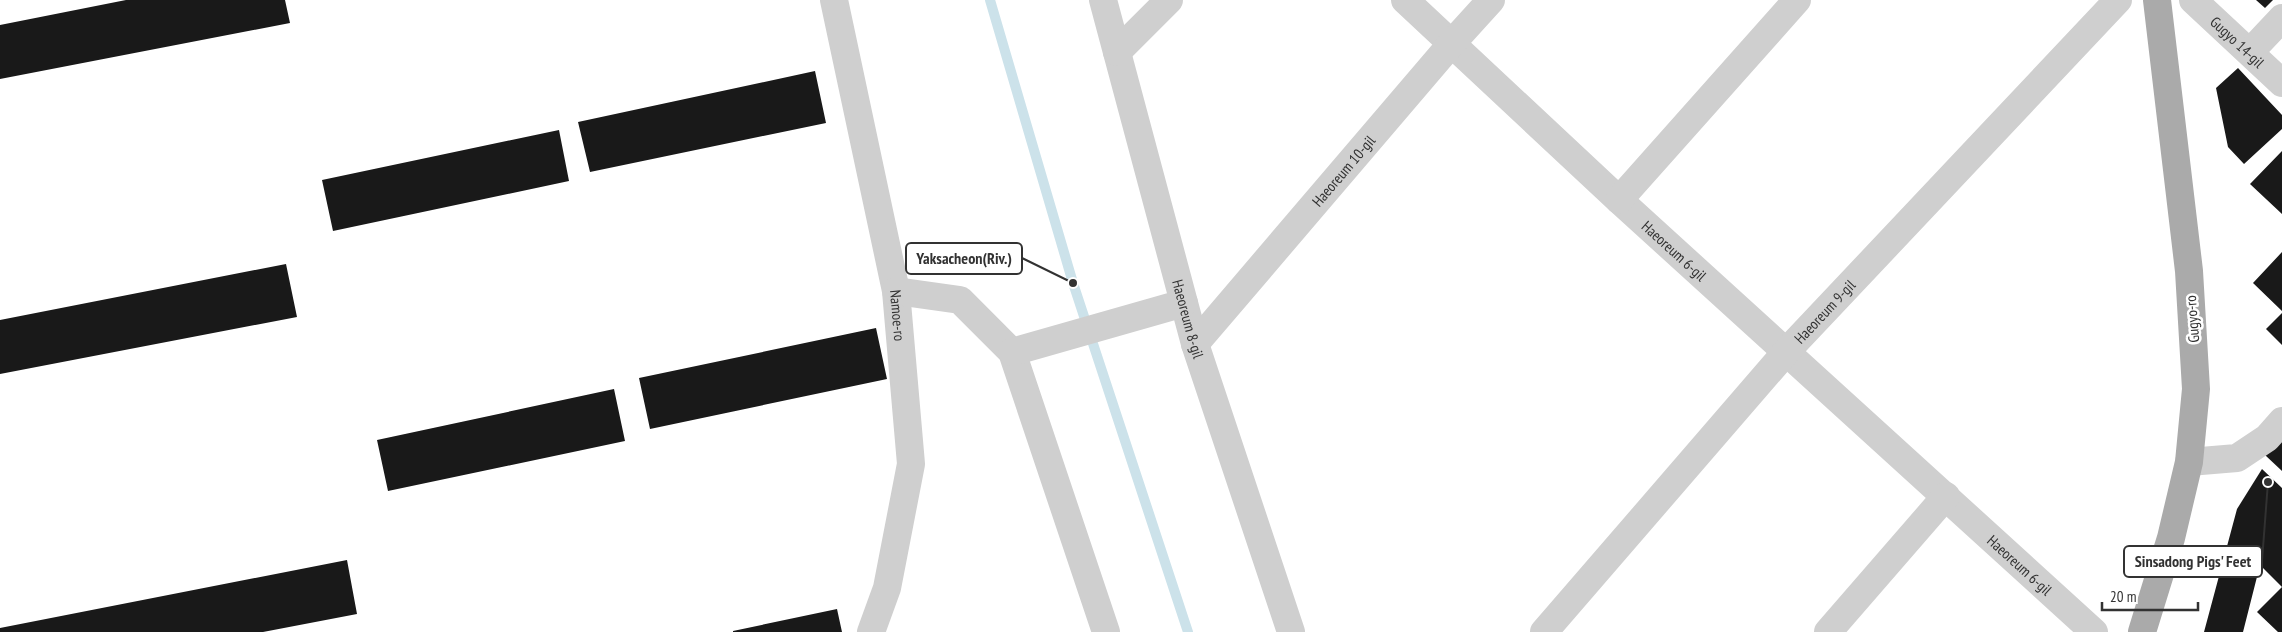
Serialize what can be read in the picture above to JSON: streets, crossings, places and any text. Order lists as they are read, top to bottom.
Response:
{
  "streets": {
    "main road": ["Gugyo-ro"],
    "street": [
      "Gugyo 14-gil",
      "Haeoreum 10-gil",
      "Haeoreum 6-gil",
      "Haeoreum 9-gil",
      "Namoe-ro",
      "Haeoreum 8-gil"
    ]
  },
  "crossings": [
    ["Haeoreum 10-gil", "Haeoreum 6-gil"],
    ["Haeoreum 10-gil", "Haeoreum 8-gil"],
    ["Haeoreum 6-gil", "Haeoreum 9-gil"]
  ],
  "places": ["Yaksacheon(Riv.)", "Sinsadong Pigs' Feet"],
  "scale_bar": "20 m"
}
